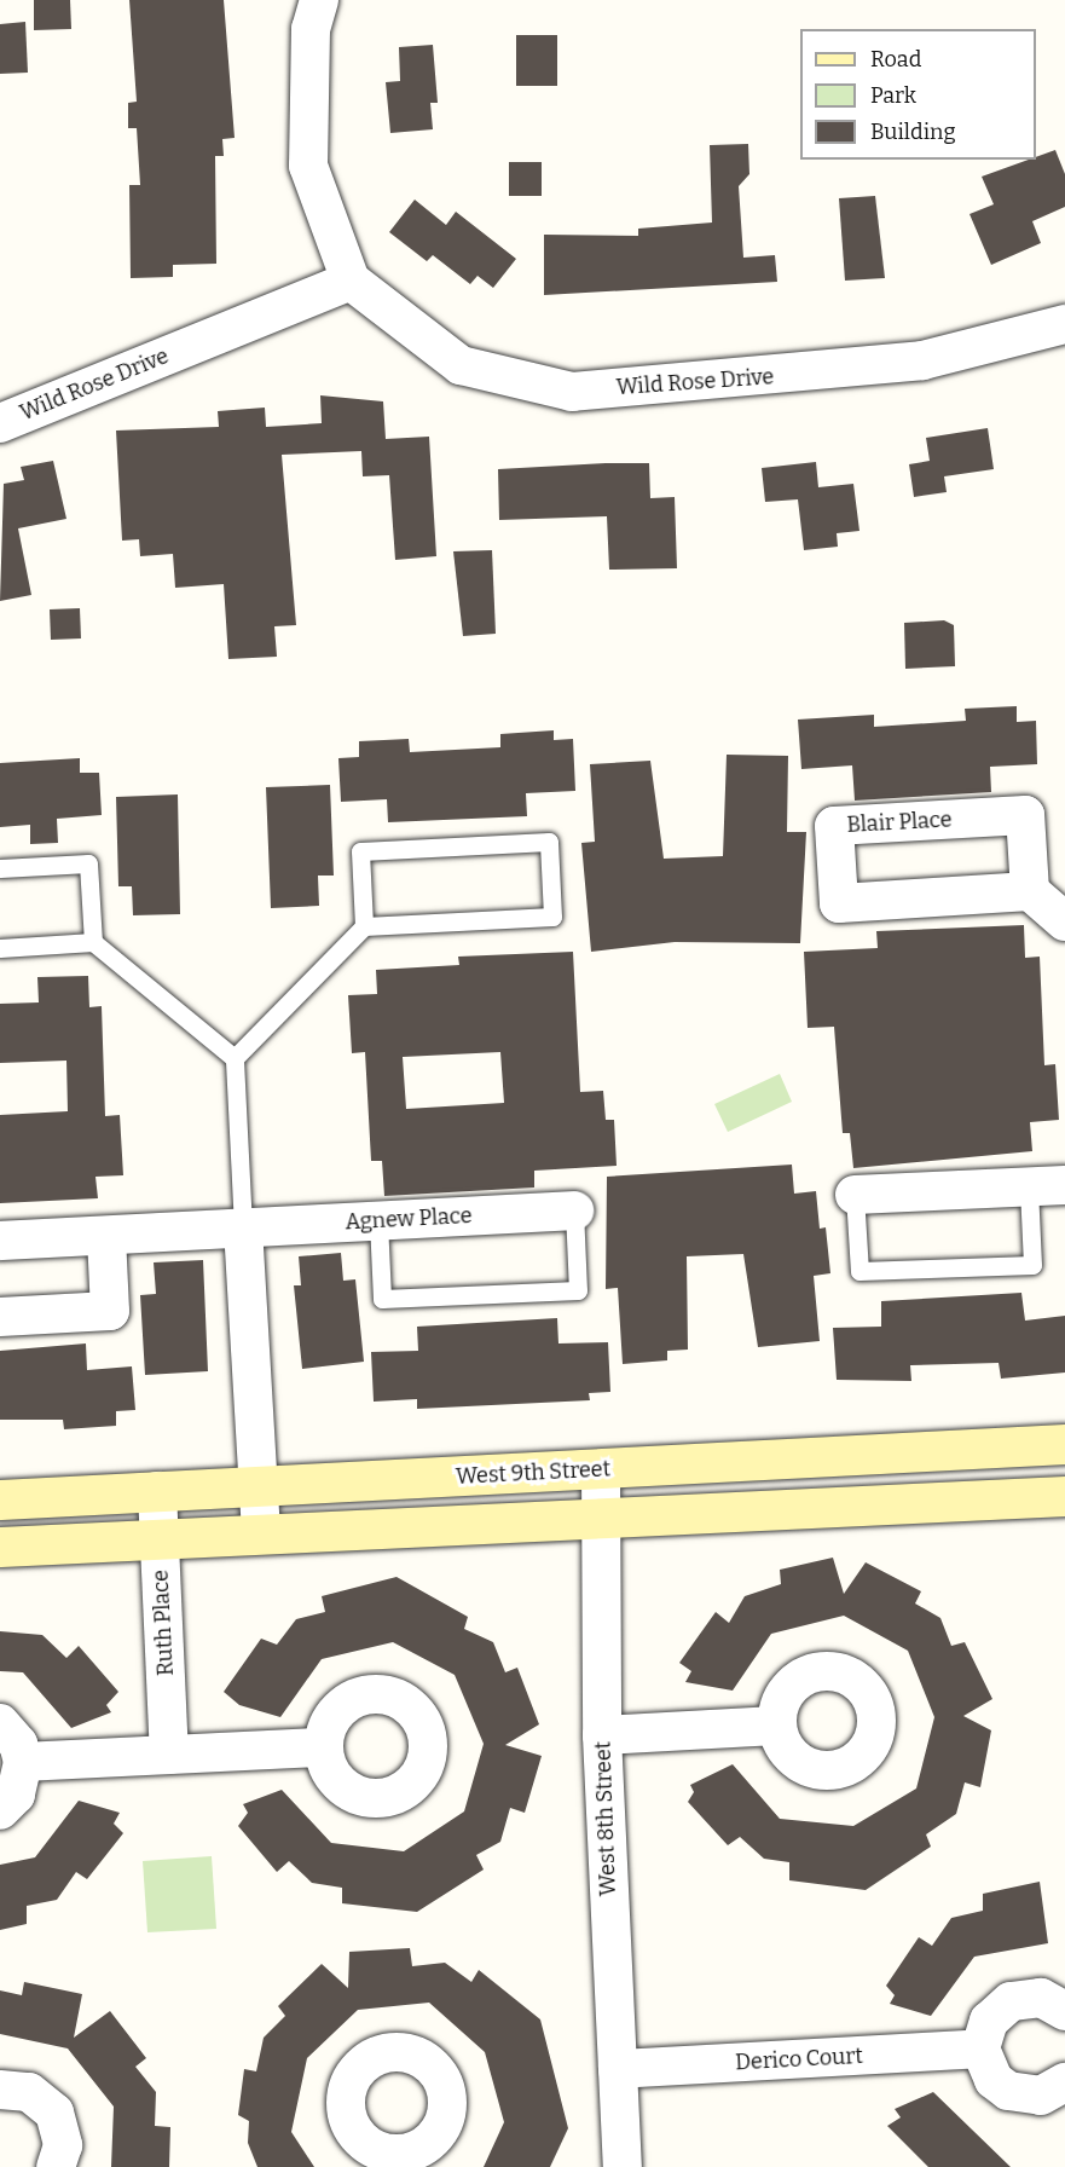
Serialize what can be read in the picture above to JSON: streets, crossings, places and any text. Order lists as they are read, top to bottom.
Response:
{
  "streets": {
    "street": [
      "Wild Rose Drive",
      "Blair Place",
      "Agnew Place",
      "West 9th Street",
      "Ruth Place",
      "West 8th Street",
      "Derico Court"
    ]
  },
  "crossings": [
    ["West 9th Street", "Ruth Place"],
    ["West 9th Street", "West 8th Street"],
    ["West 8th Street", "Derico Court"]
  ],
  "legend": ["Road", "Park", "Building"]
}
